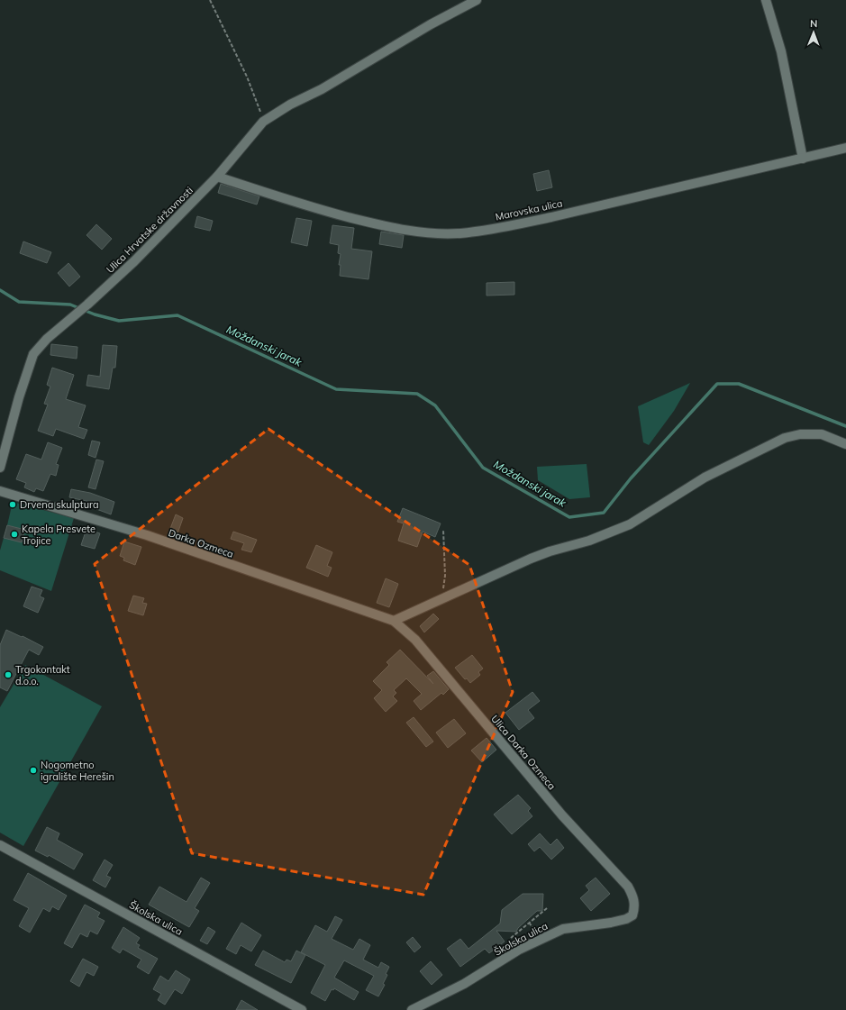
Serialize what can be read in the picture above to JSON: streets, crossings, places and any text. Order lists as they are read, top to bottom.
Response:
{
  "streets": {
    "street": [
      "Marovska ulica",
      "Ulica Hrvatske državnosti",
      "Darka Ozmeca",
      "Ulica Darka Ozmeca",
      "Školska ulica"
    ]
  },
  "crossings": [
    ["Marovska ulica", "Ulica Hrvatske državnosti"],
    ["Darka Ozmeca", "Ulica Darka Ozmeca"],
    ["Ulica Darka Ozmeca", "Školska ulica"]
  ],
  "water": ["Moždanski jarak"],
  "places": [
    "Drvena skulptura",
    "Kapela Presvete Trojice",
    "Trgokontakt d.o.o.",
    "Nogometno igralište Herešin"
  ],
  "north": "top"
}
